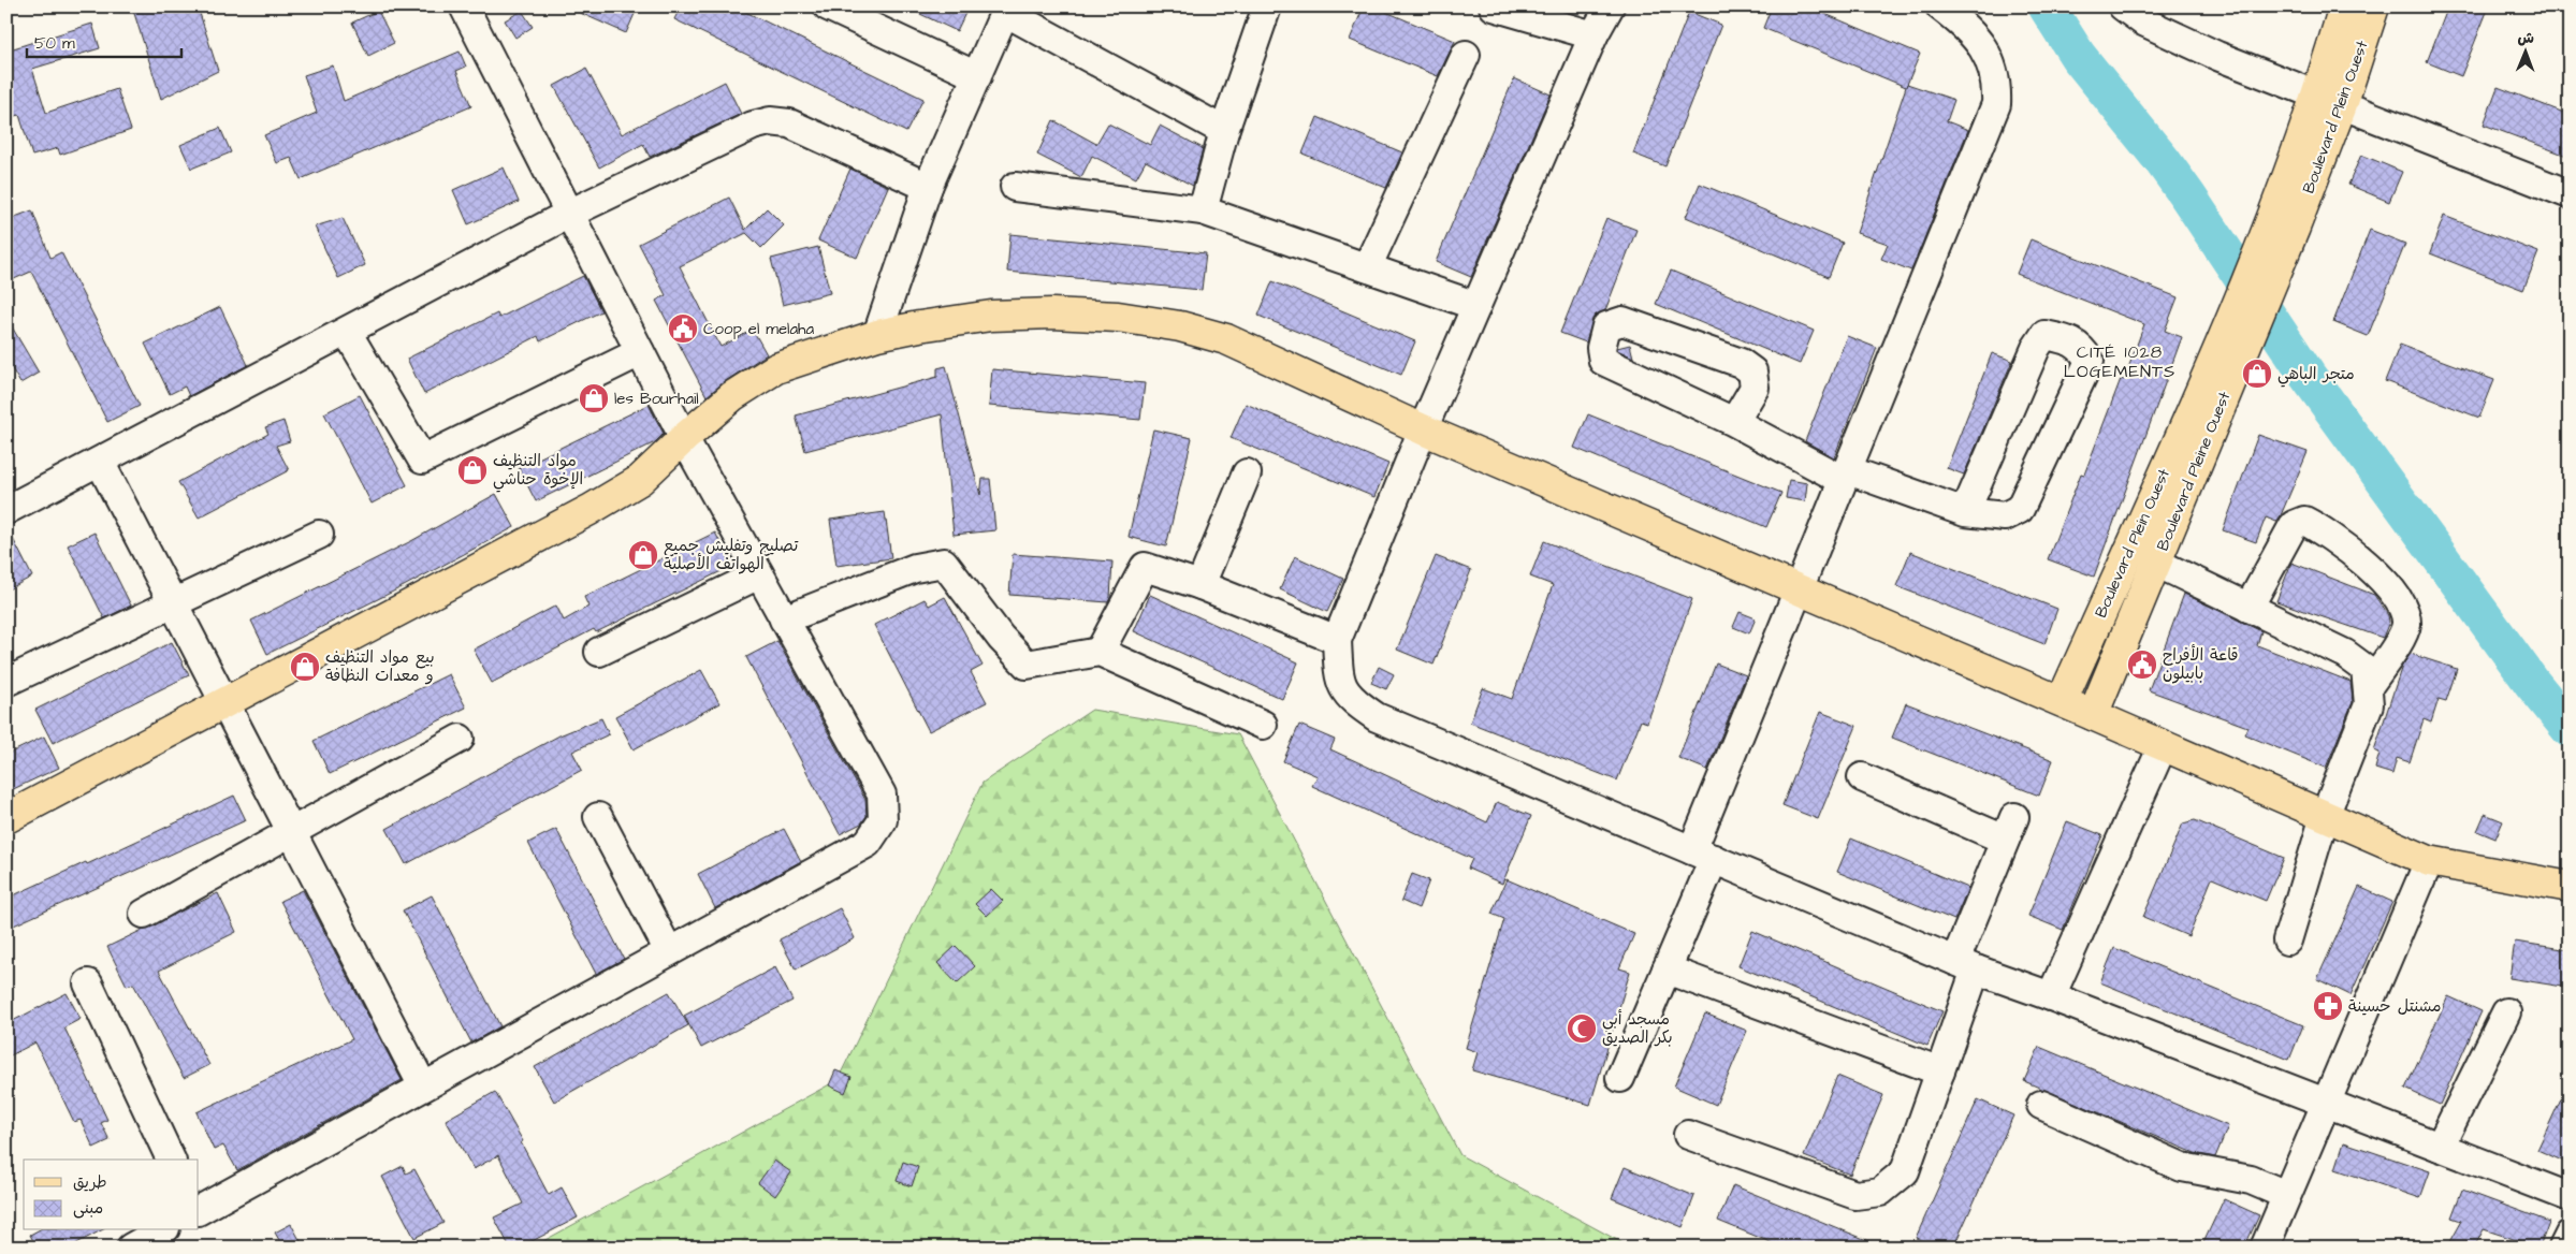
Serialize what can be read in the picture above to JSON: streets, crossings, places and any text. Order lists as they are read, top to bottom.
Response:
{
  "streets": {
    "main road": ["Boulevard Plein Ouest", "Boulevard Pleine Ouest"]
  },
  "crossings": [
    ["Boulevard Plein Ouest", "Boulevard Pleine Ouest"]
  ],
  "districts": ["CITÉ 1028 LOGEMENTS"],
  "places": {
    "public building": ["Coop el melaha", "قاعة الأفراح بابيلون"],
    "shop": [
      "متجر الباهي",
      "les Bourhail",
      "مواد التنظيف الإخوة حناشي",
      "تصليح وتفليش جميع الهواتف الأصلية",
      "بيع مواد التنظيف و معدات النظافة"
    ],
    "pharmacy": ["مشنتل حسينة"],
    "mosque": ["مسجد أبي بكر الصديق"]
  },
  "legend": ["طريق", "مبنى"],
  "scale_bar": "50 m",
  "north": "top"
}
